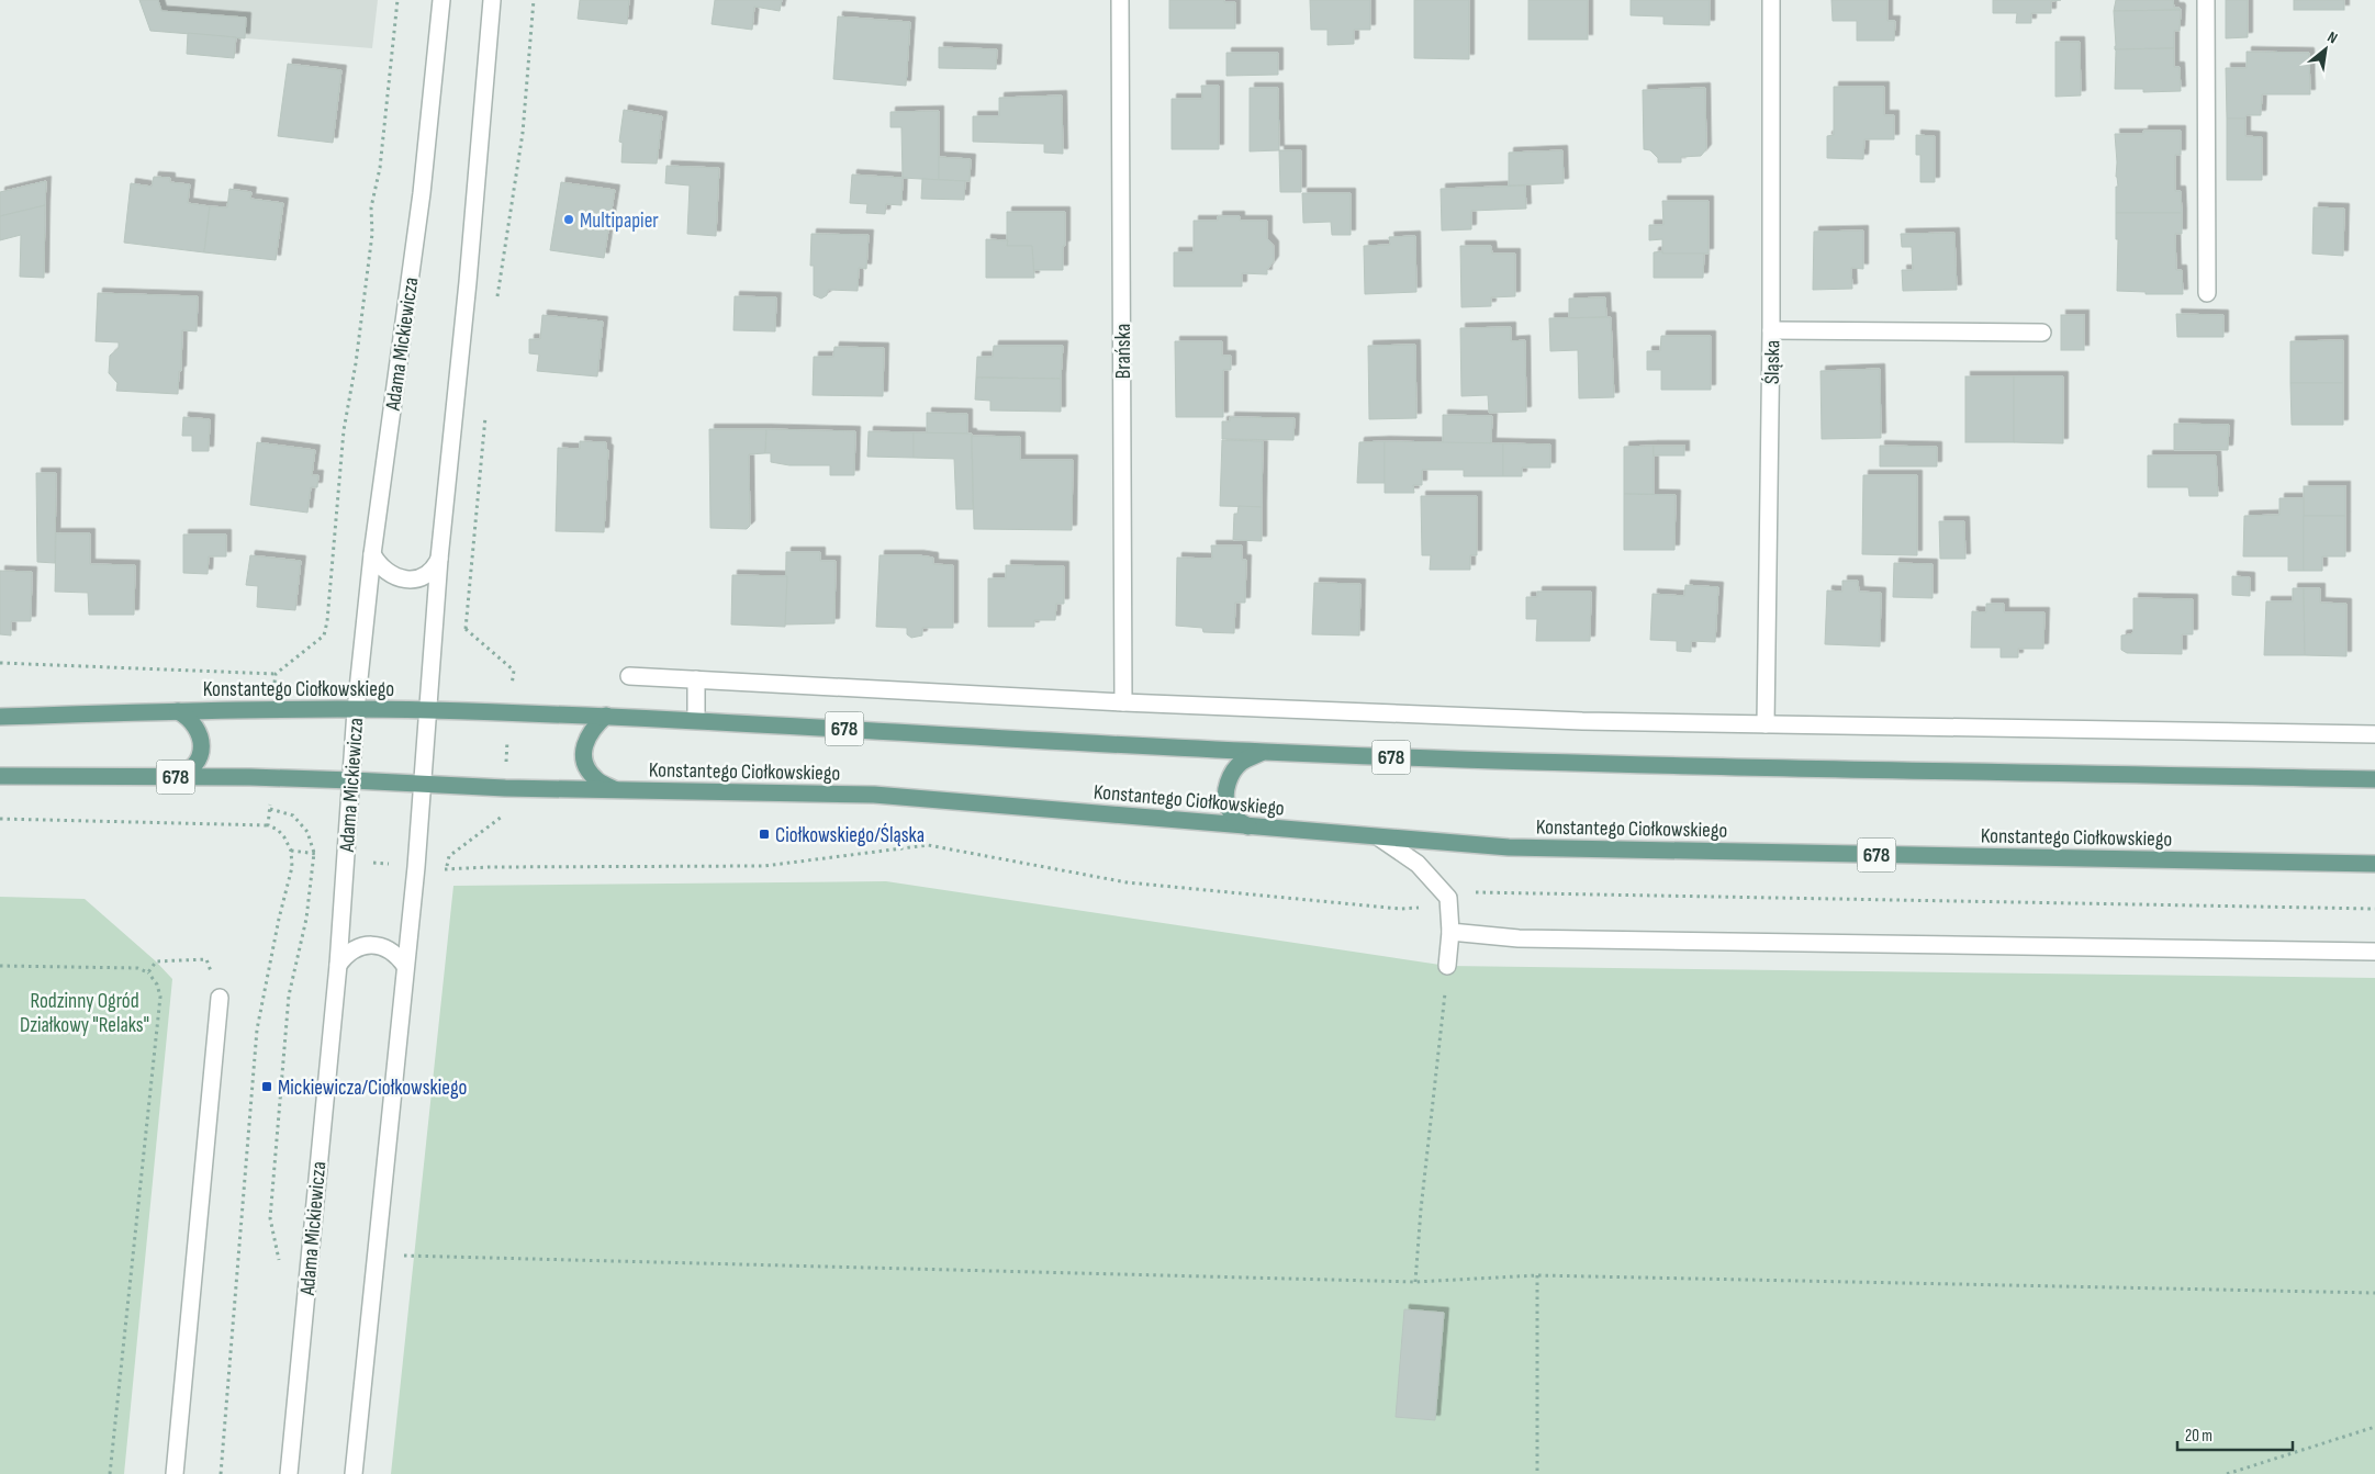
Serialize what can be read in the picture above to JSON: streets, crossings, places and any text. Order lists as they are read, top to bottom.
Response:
{
  "streets": {
    "main road": ["Konstantego Ciołkowskiego", "678"],
    "street": ["Adama Mickiewicza", "Brańska", "Śląska"]
  },
  "crossings": [
    ["Adama Mickiewicza", "Konstantego Ciołkowskiego"]
  ],
  "parks": ["Rodzinny Ogród Działkowy \"Relaks\""],
  "places": {
    "other": ["Multipapier"],
    "transit": ["Ciołkowskiego/Śląska", "Mickiewicza/Ciołkowskiego"]
  },
  "scale_bar": "20 m",
  "north": "top right"
}
